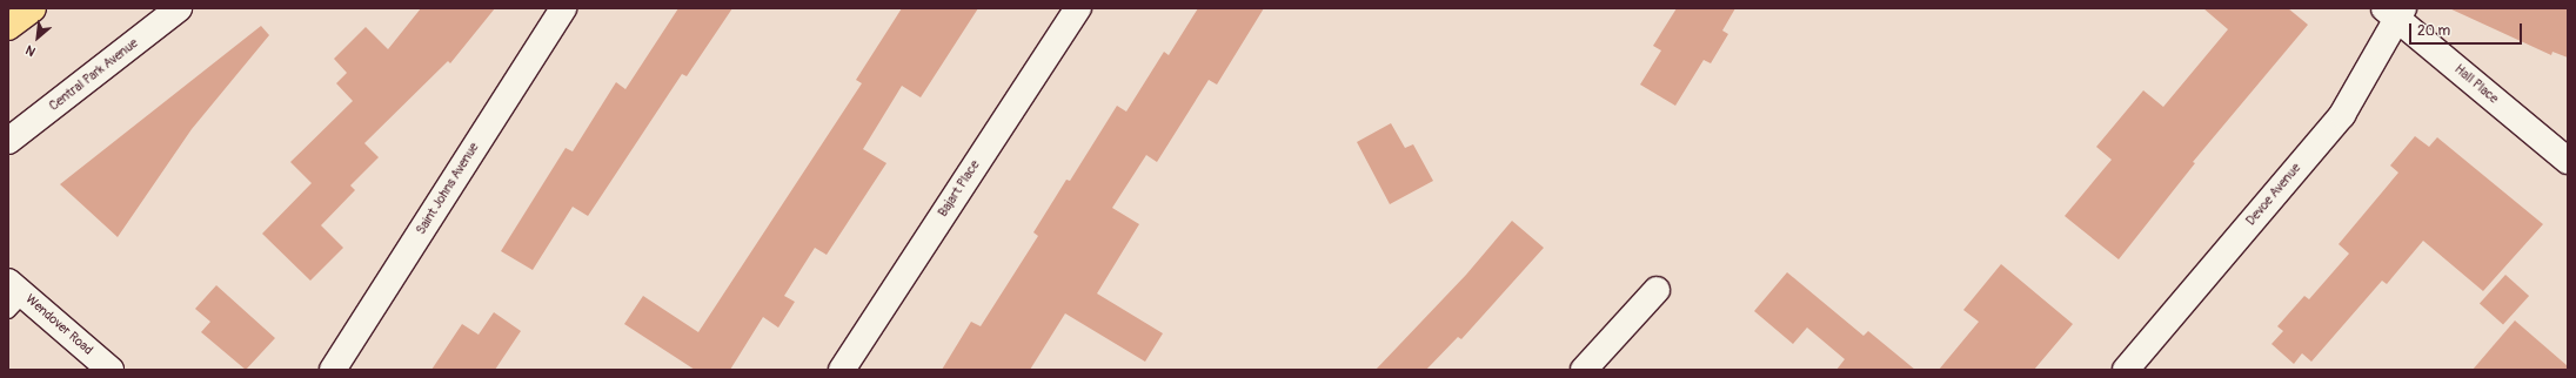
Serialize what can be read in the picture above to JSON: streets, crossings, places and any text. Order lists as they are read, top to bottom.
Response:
{
  "streets": {
    "street": [
      "Central Park Avenue",
      "Hall Place",
      "Saint Johns Avenue",
      "Bajart Place",
      "Devoe Avenue",
      "Wendover Road"
    ]
  },
  "crossings": [
    ["Hall Place", "Devoe Avenue"]
  ],
  "scale_bar": "20 m",
  "north": "bottom left"
}
